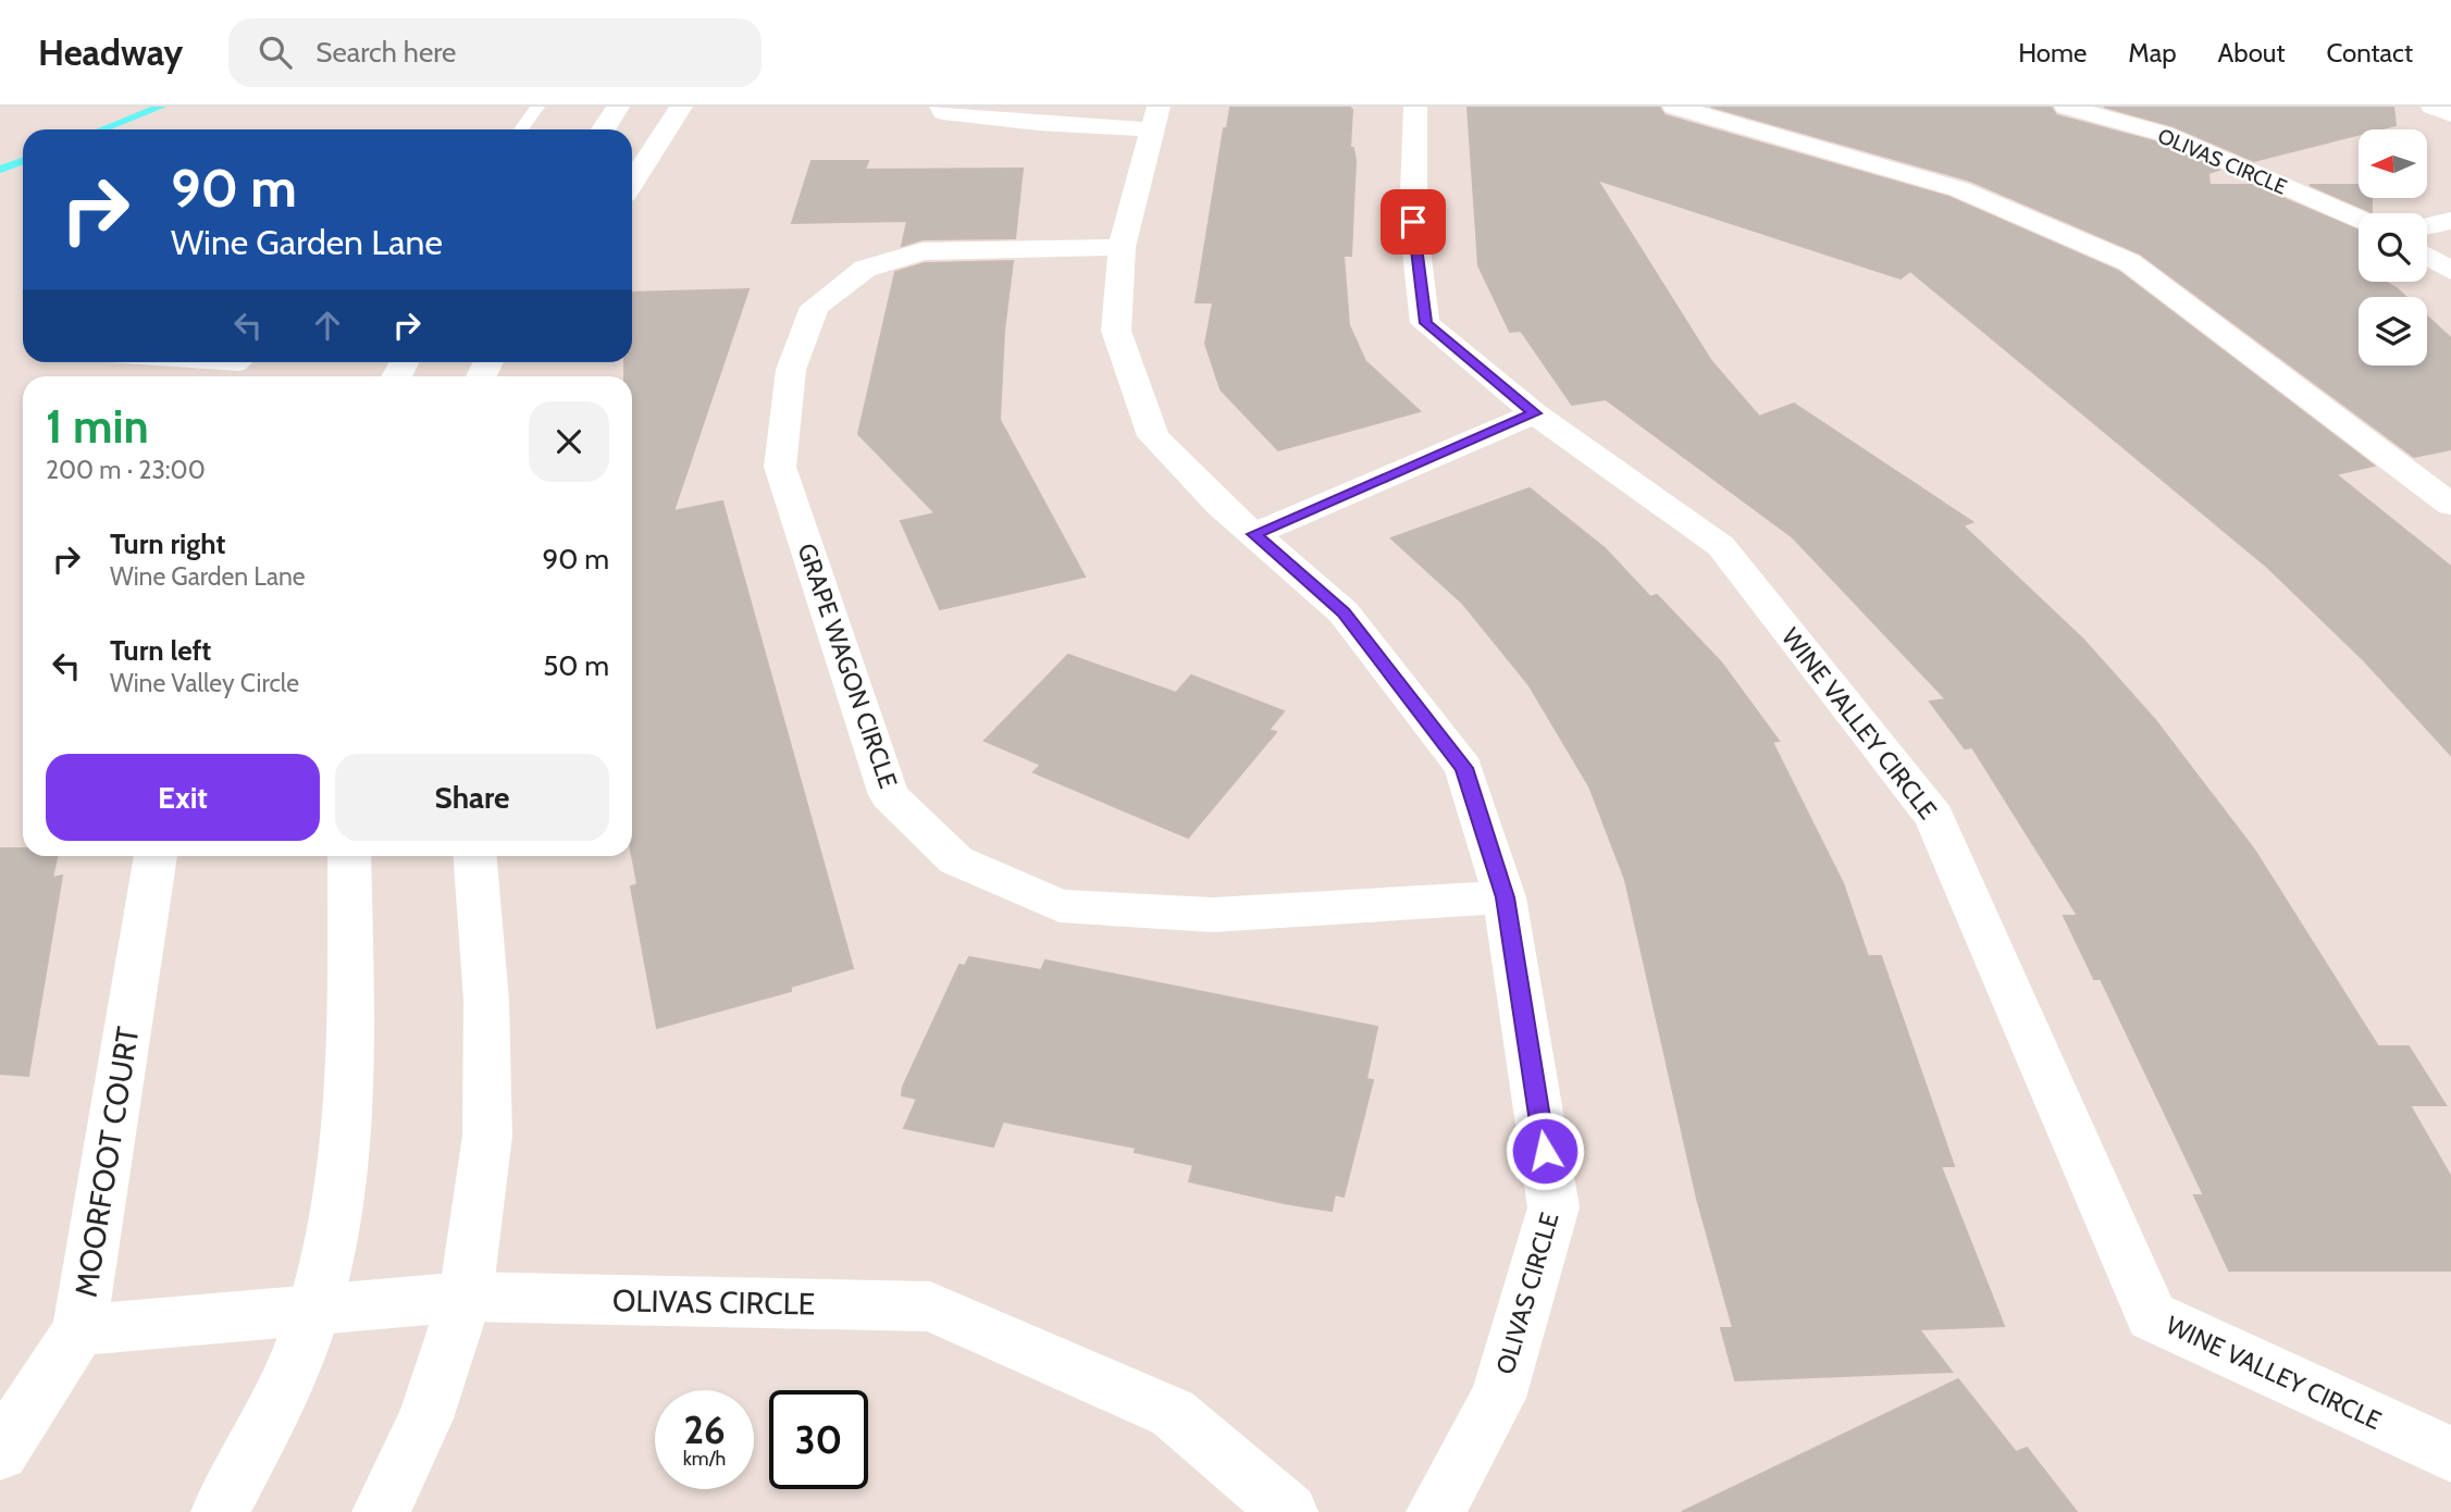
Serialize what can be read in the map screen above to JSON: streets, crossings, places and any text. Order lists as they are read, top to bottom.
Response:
{
  "streets": {
    "street": [
      "OLIVAS CIRCLE",
      "GRAPE WAGON CIRCLE",
      "WINE VALLEY CIRCLE",
      "MOORFOOT COURT"
    ]
  },
  "crossings": [
    ["OLIVAS CIRCLE", "GRAPE WAGON CIRCLE"],
    ["OLIVAS CIRCLE", "MOORFOOT COURT"]
  ],
  "north": "left",
  "page": {
    "header": "Headway",
    "search": "Search here",
    "nav": [
      "Home",
      "Map",
      "About",
      "Contact"
    ],
    "turn": ["90 m", "Wine Garden Lane"],
    "heading": ["1 min", "200 m · 23:00"],
    "list": [
      {
        "name": "Turn right",
        "note": "Wine Garden Lane",
        "value": "90 m"
      },
      {
        "name": "Turn left",
        "note": "Wine Valley Circle",
        "value": "50 m"
      }
    ],
    "buttons": ["Exit", "Share"],
    "speed": "26 km/h",
    "limit": "30"
  }
}
